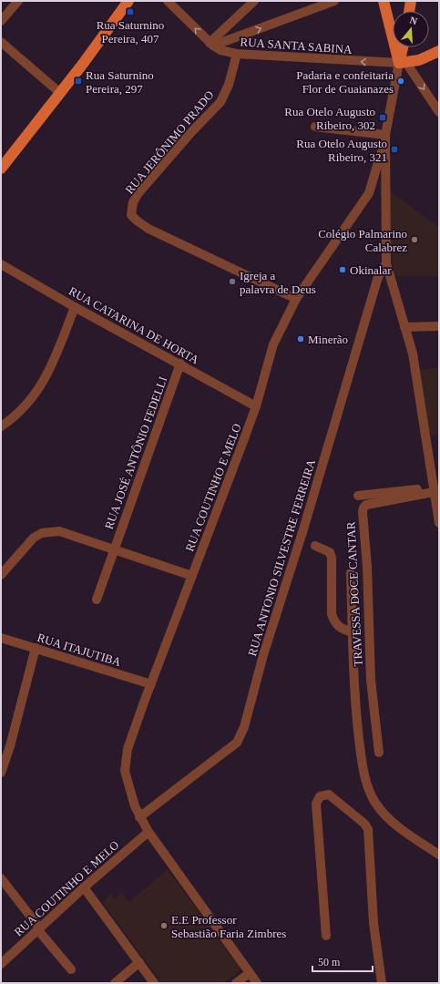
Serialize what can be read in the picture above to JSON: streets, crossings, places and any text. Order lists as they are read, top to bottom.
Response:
{
  "streets": {
    "street": [
      "RUA SANTA SABINA",
      "RUA JERÔNIMO PRADO",
      "RUA CATARINA DE HORTA",
      "RUA JOSÉ ANTÔNIO FEDELLI",
      "RUA COUTINHO E MELO",
      "RUA ANTONIO SILVESTRE FERREIRA",
      "TRAVESSA DOCE CANTAR",
      "RUA ITAJUTIBA"
    ]
  },
  "crossings": [
    ["RUA SANTA SABINA", "RUA JERÔNIMO PRADO"],
    ["RUA JERÔNIMO PRADO", "RUA COUTINHO E MELO"],
    ["RUA CATARINA DE HORTA", "RUA JOSÉ ANTÔNIO FEDELLI"],
    ["RUA CATARINA DE HORTA", "RUA COUTINHO E MELO"],
    ["RUA COUTINHO E MELO", "RUA ANTONIO SILVESTRE FERREIRA"],
    ["RUA COUTINHO E MELO", "RUA ITAJUTIBA"]
  ],
  "places": {
    "transit": [
      "Rua Saturnino Pereira, 407",
      "Rua Saturnino Pereira, 297",
      "Rua Otelo Augusto Ribeiro, 302",
      "Rua Otelo Augusto Ribeiro, 321"
    ],
    "other": [
      "Padaria e confeitaria Flor de Guaianazes",
      "Colégio Palmarino Calabrez",
      "Okinalar",
      "Igreja a palavra de Deus",
      "Minerão",
      "E.E Professor Sebastião Faria Zimbres"
    ]
  },
  "scale_bar": "50 m",
  "north": "top"
}
